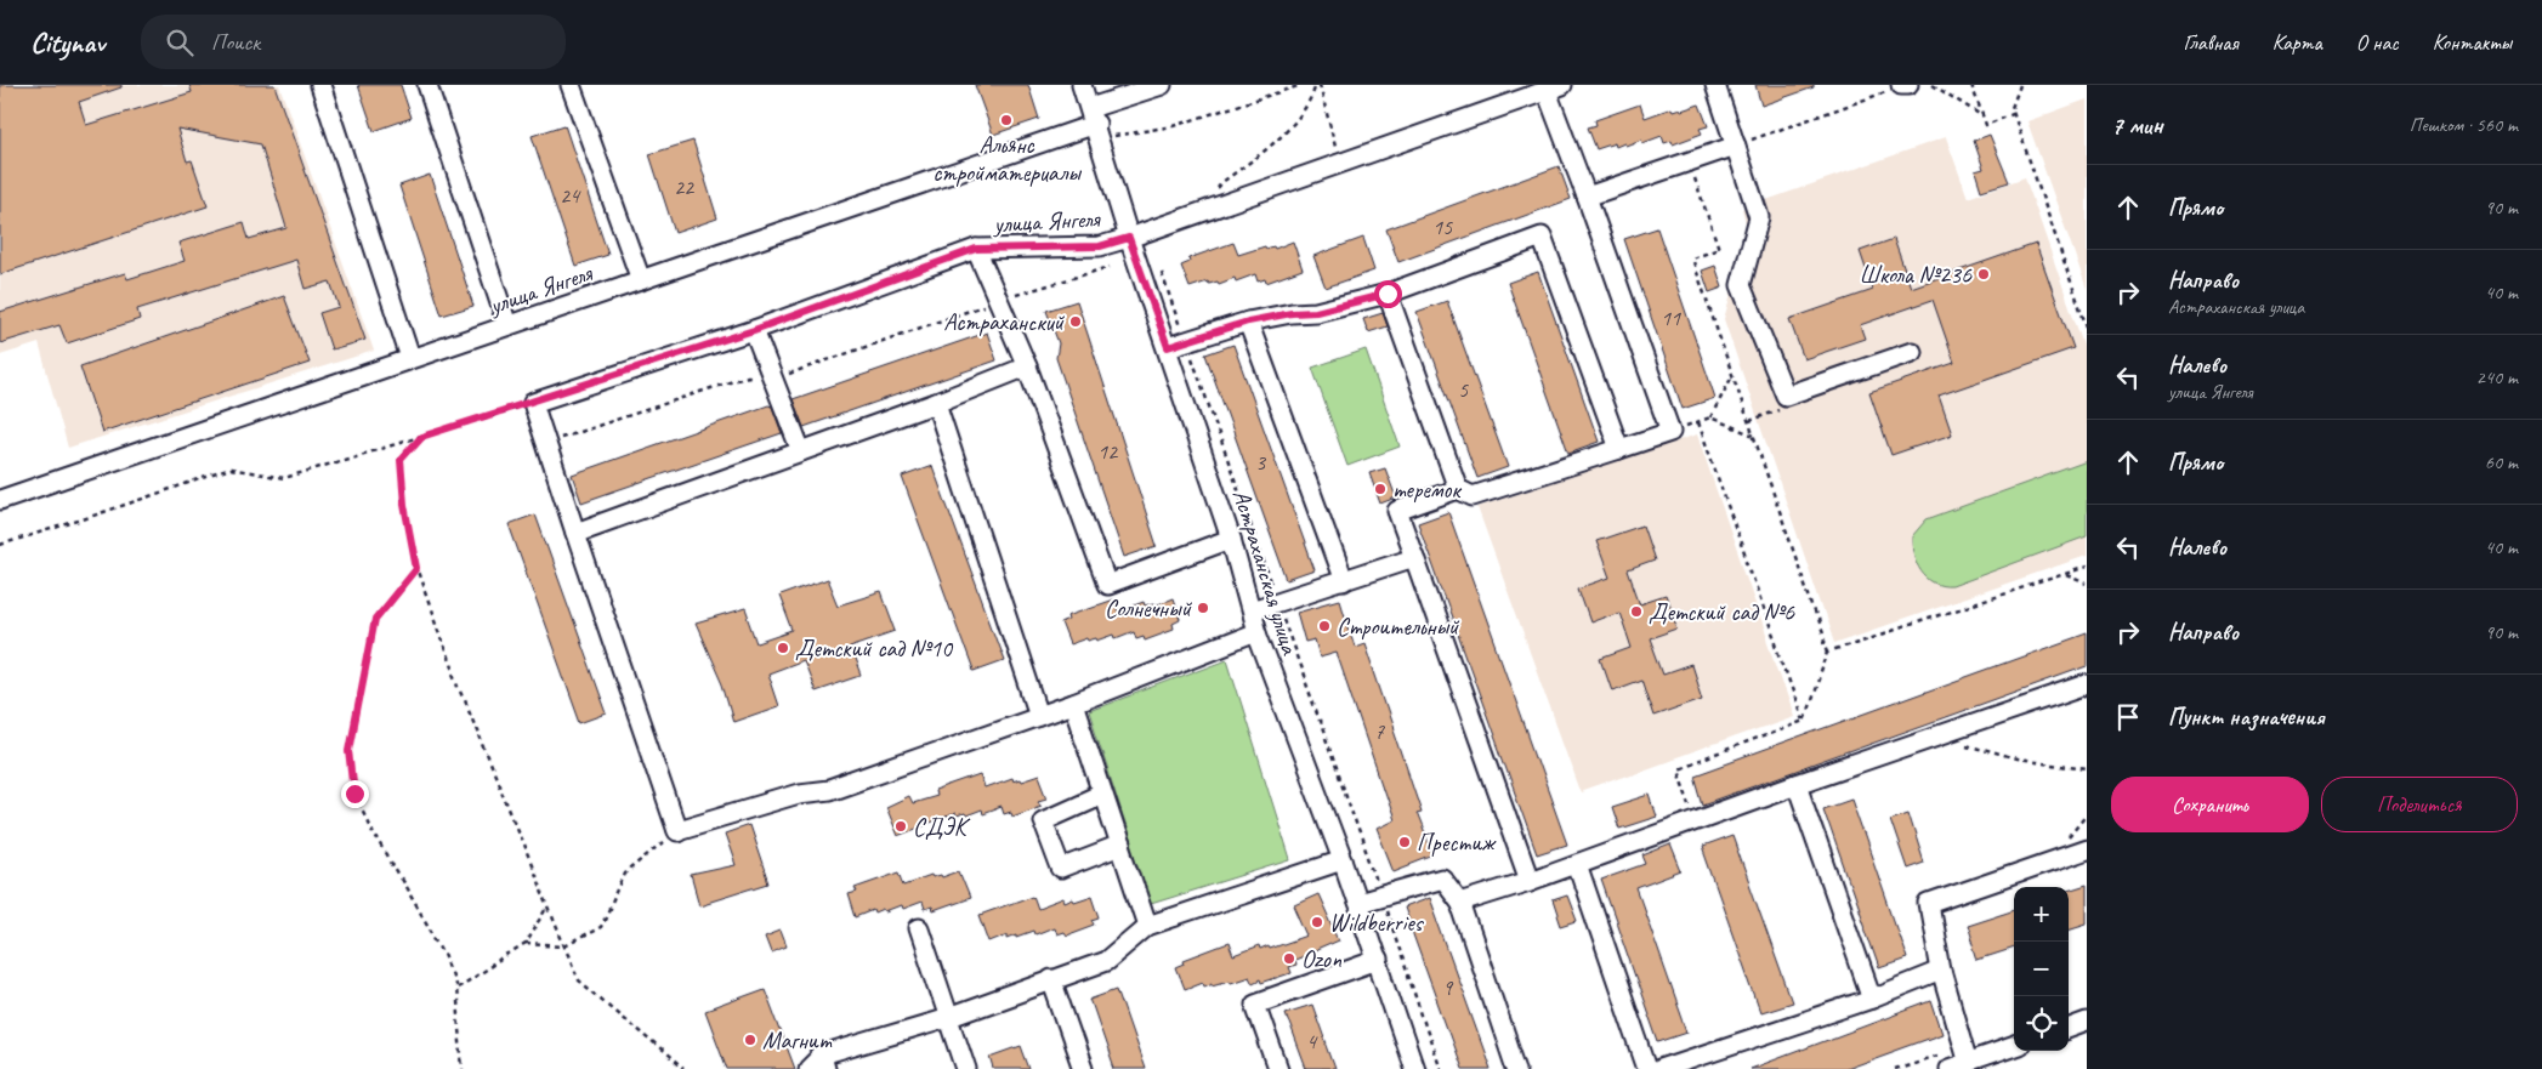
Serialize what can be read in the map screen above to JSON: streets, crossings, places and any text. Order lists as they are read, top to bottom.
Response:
{
  "streets": {
    "street": ["улица Янгеля", "Астраханская улица"]
  },
  "crossings": [
    ["улица Янгеля", "Астраханская улица"]
  ],
  "places": [
    "Альянс стройматериалы",
    "Школа №236",
    "Астраханский",
    "теремок",
    "Солнечный",
    "Детский сад №6",
    "Строительный",
    "Детский сад №10",
    "СДЭК",
    "Престиж",
    "Wildberries",
    "Ozon",
    "Магнит"
  ],
  "house_numbers": [
    "22",
    "24",
    "15",
    "11",
    "5",
    "12",
    "3",
    "7",
    "9",
    "4"
  ],
  "page": {
    "header": "Citynav",
    "search": "Поиск",
    "nav": [
      "Главная",
      "Карта",
      "О нас",
      "Контакты"
    ],
    "heading": ["7 мин", "Пешком · 560 m"],
    "list": [
      ["Прямо", "90 m"],
      ["Направо", "Астраханская улица", "40 m"],
      ["Налево", "улица Янгеля", "240 m"],
      ["Прямо", "60 m"],
      ["Налево", "40 m"],
      ["Направо", "90 m"],
      "Пункт назначения"
    ],
    "buttons": ["Сохранить", "Поделиться"],
    "map_buttons": ["+", "−"]
  }
}
